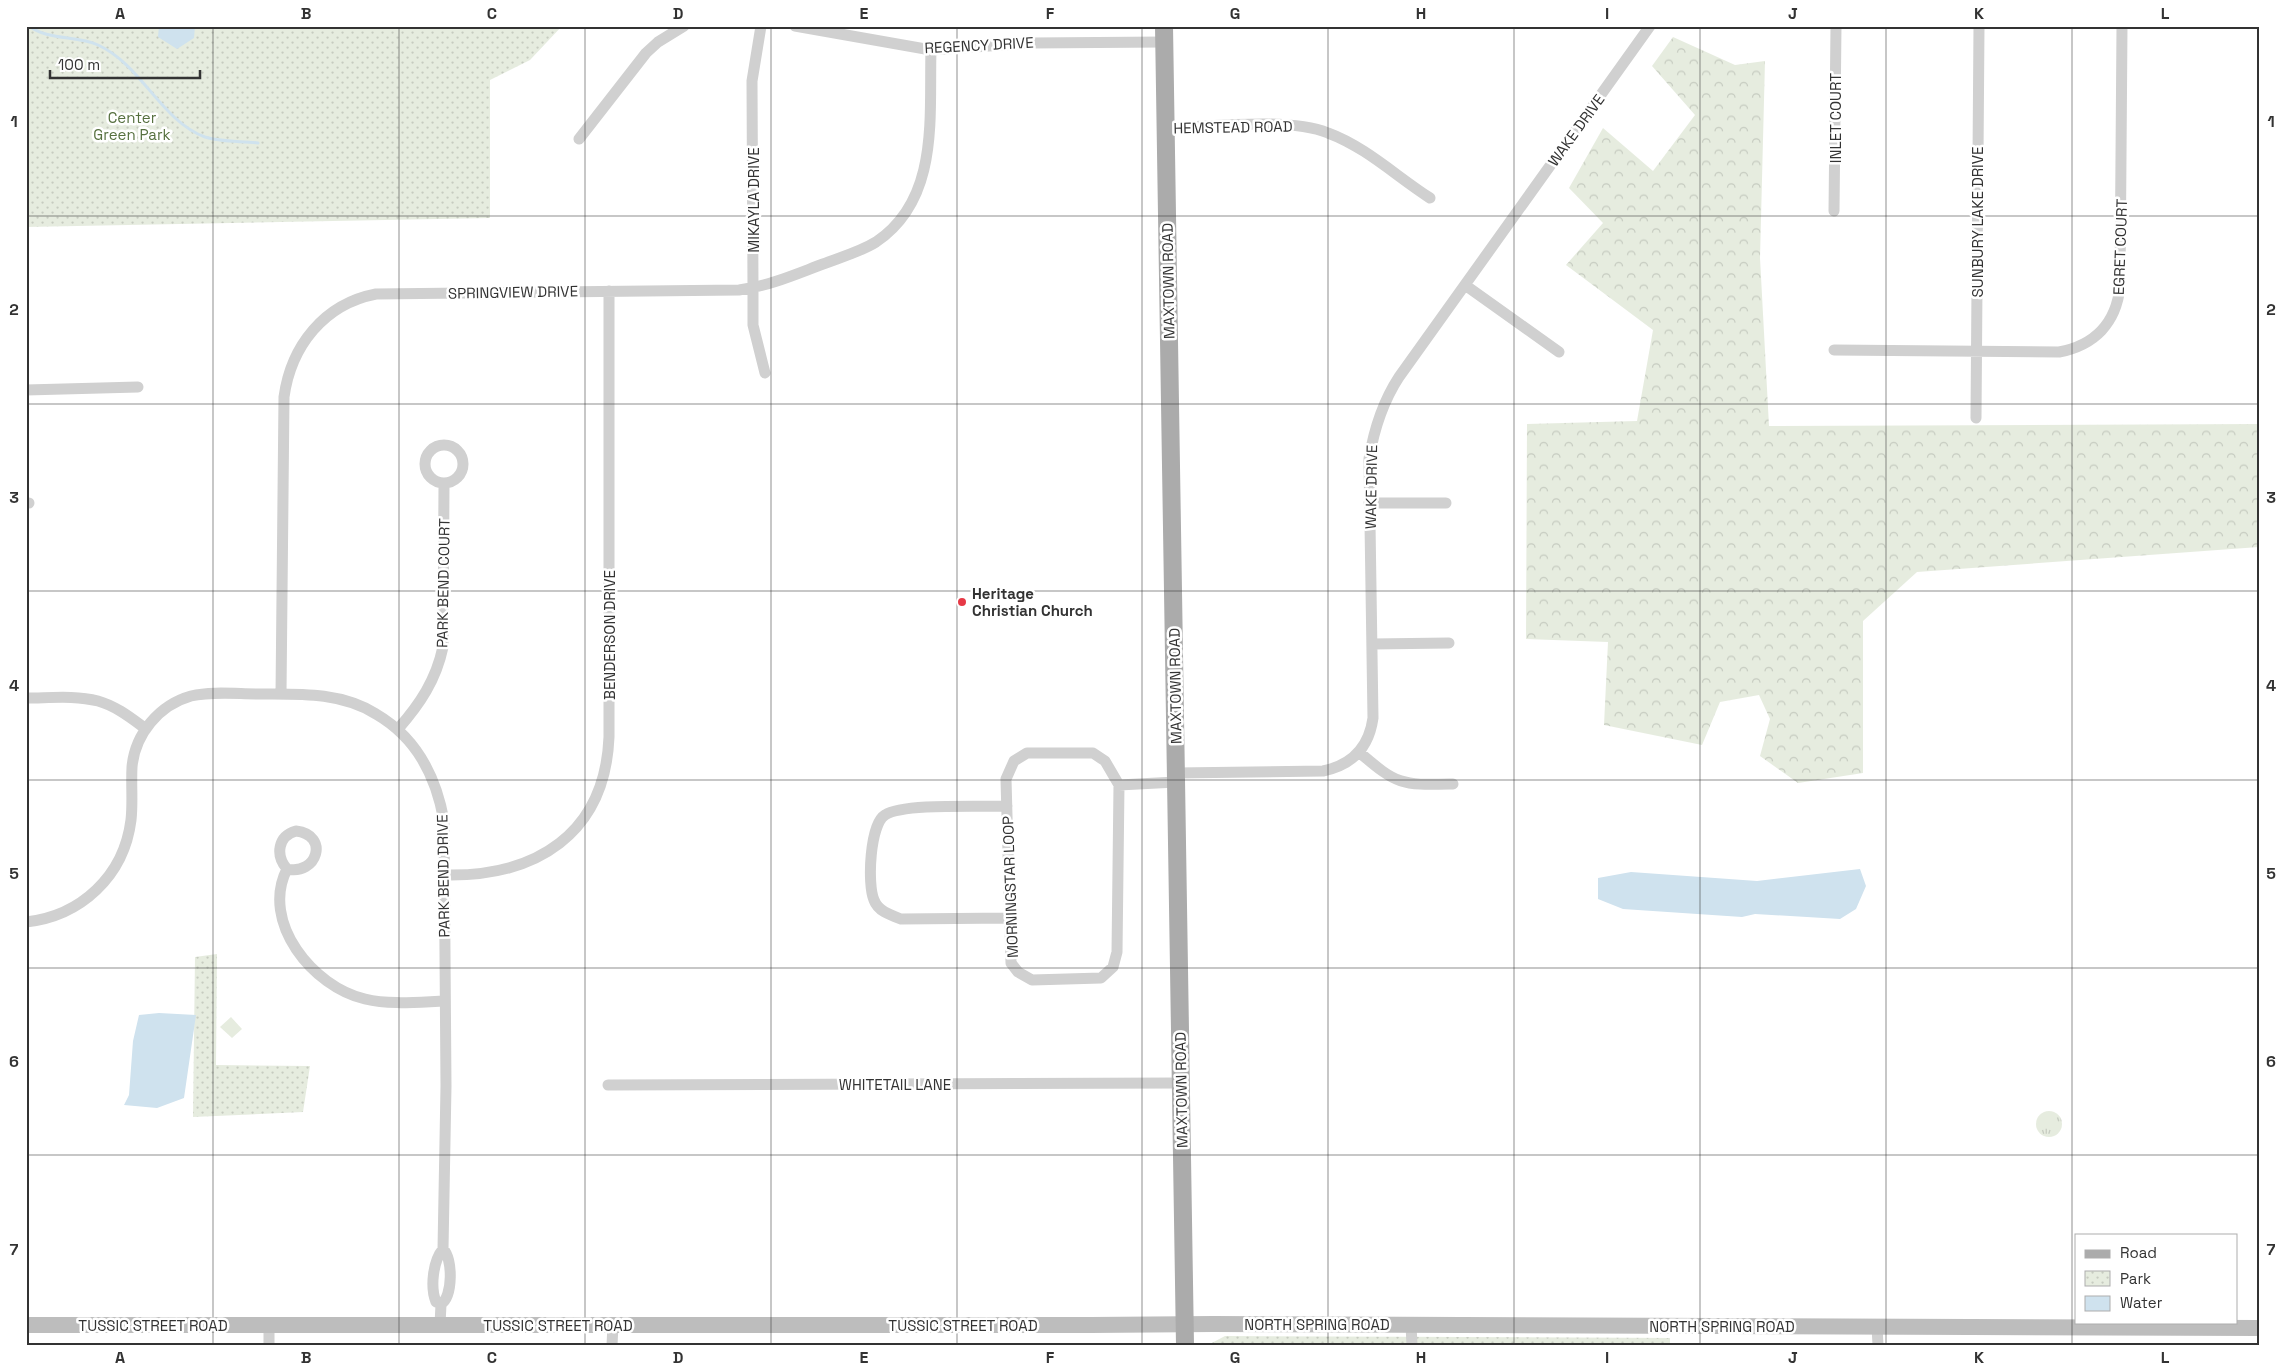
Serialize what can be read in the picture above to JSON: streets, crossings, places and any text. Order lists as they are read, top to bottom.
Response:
{
  "streets": {
    "main road": ["MAXTOWN ROAD", "NORTH SPRING ROAD", "TUSSIC STREET ROAD"],
    "street": [
      "REGENCY DRIVE",
      "INLET COURT",
      "HEMSTEAD ROAD",
      "WAKE DRIVE",
      "MIKAYLA DRIVE",
      "SUNBURY LAKE DRIVE",
      "EGRET COURT",
      "SPRINGVIEW DRIVE",
      "PARK BEND COURT",
      "BENDERSON DRIVE",
      "PARK BEND DRIVE",
      "MORNINGSTAR LOOP",
      "WHITETAIL LANE"
    ]
  },
  "crossings": [
    ["REGENCY DRIVE", "MAXTOWN ROAD"],
    ["REGENCY DRIVE", "SPRINGVIEW DRIVE"],
    ["HEMSTEAD ROAD", "MAXTOWN ROAD"],
    ["WAKE DRIVE", "MAXTOWN ROAD"],
    ["MIKAYLA DRIVE", "SPRINGVIEW DRIVE"],
    ["SUNBURY LAKE DRIVE", "EGRET COURT"],
    ["MAXTOWN ROAD", "WHITETAIL LANE"],
    ["MAXTOWN ROAD", "NORTH SPRING ROAD"],
    ["SPRINGVIEW DRIVE", "BENDERSON DRIVE"],
    ["SPRINGVIEW DRIVE", "PARK BEND DRIVE"],
    ["PARK BEND COURT", "PARK BEND DRIVE"],
    ["BENDERSON DRIVE", "PARK BEND DRIVE"],
    ["PARK BEND DRIVE", "TUSSIC STREET ROAD"],
    ["NORTH SPRING ROAD", "TUSSIC STREET ROAD"]
  ],
  "parks": ["Center Green Park"],
  "places": ["Heritage Christian Church"],
  "legend": ["Road", "Park", "Water"],
  "scale_bar": "100 m",
  "grid": {
    "columns": [
      "A",
      "B",
      "C",
      "D",
      "E",
      "F",
      "G",
      "H",
      "I",
      "J",
      "K",
      "L"
    ],
    "rows": [
      "1",
      "2",
      "3",
      "4",
      "5",
      "6",
      "7"
    ]
  }
}
